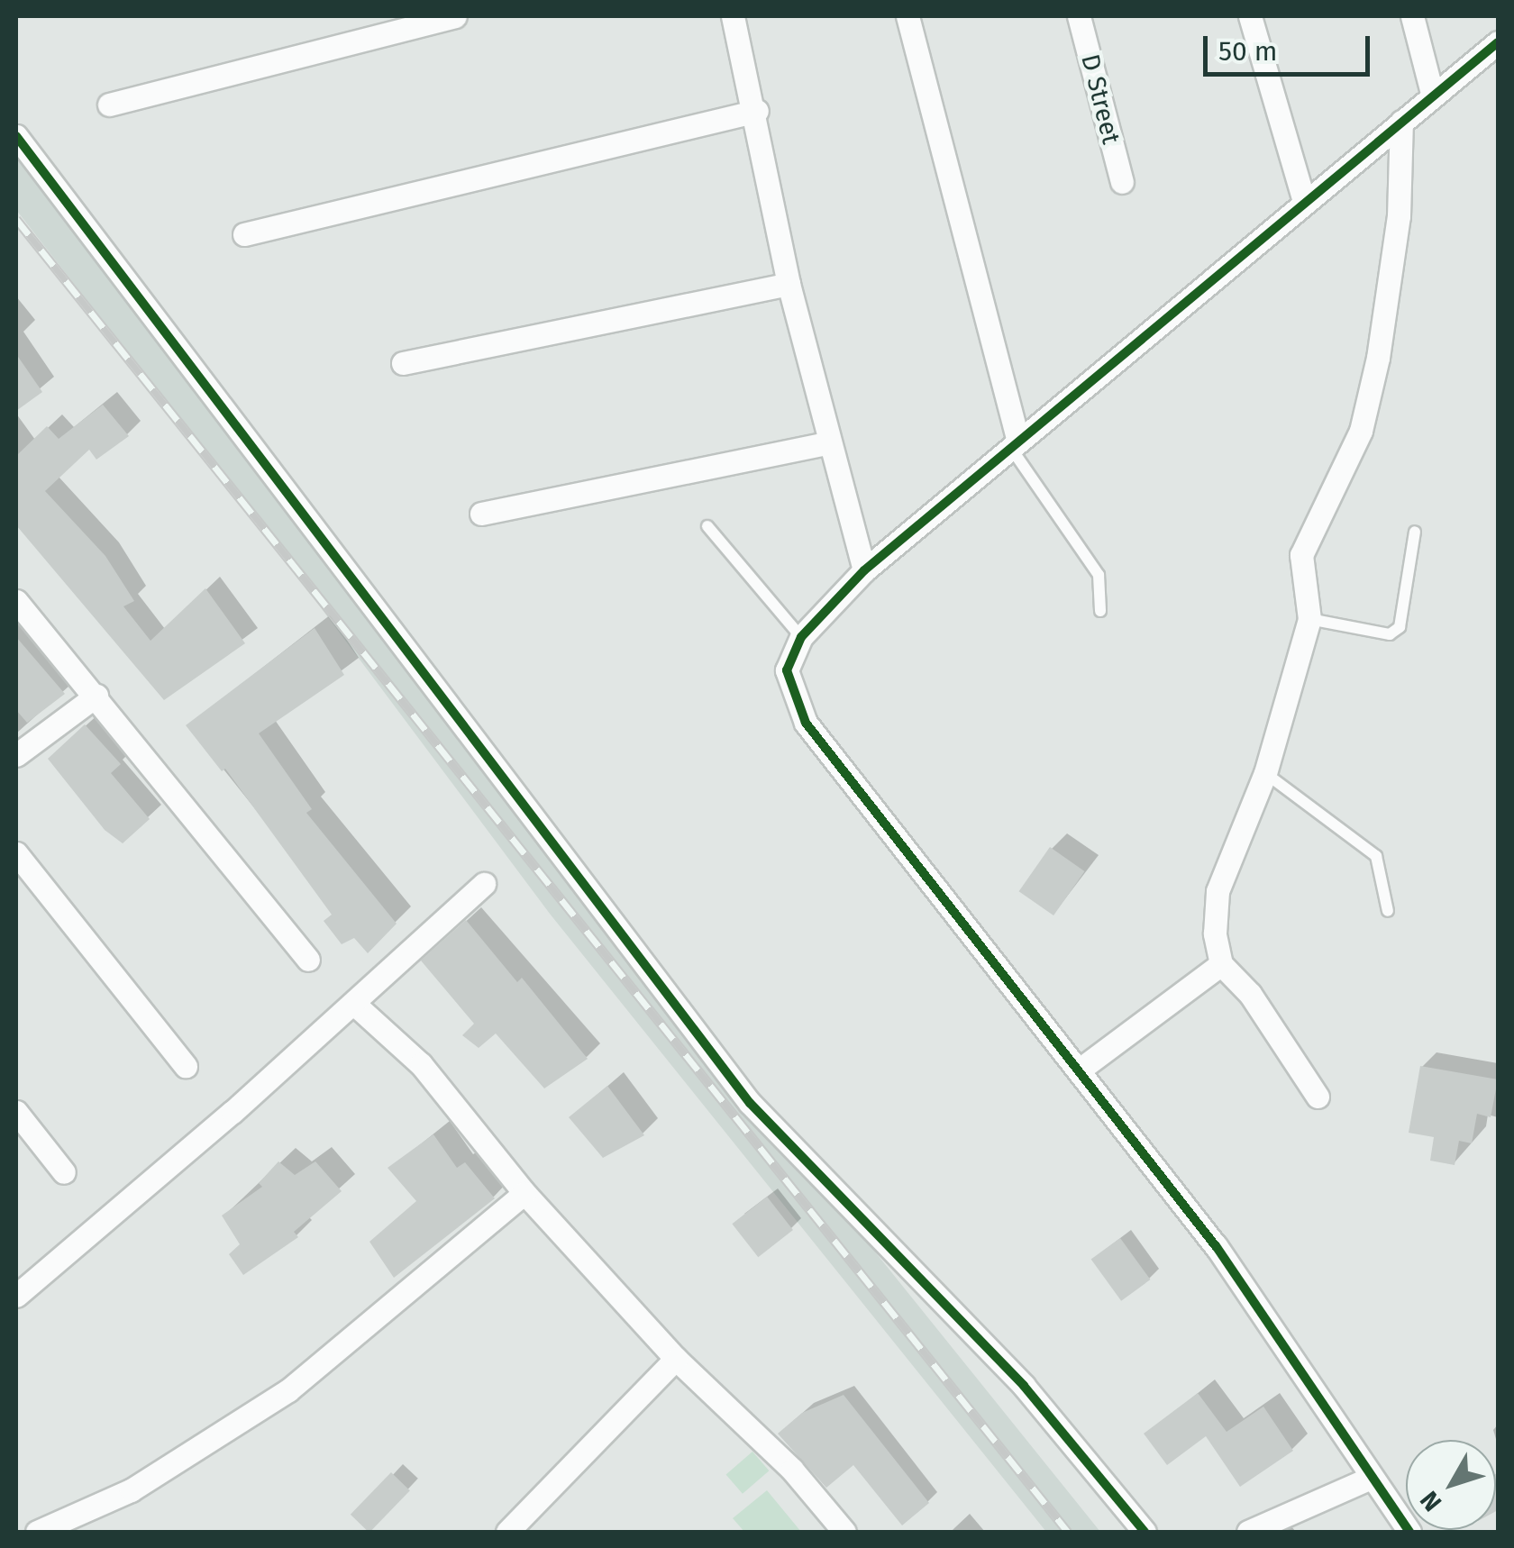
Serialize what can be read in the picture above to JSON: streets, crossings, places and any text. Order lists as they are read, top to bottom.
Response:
{
  "streets": {
    "street": ["D Street"]
  },
  "scale_bar": "50 m",
  "north": "bottom left"
}
